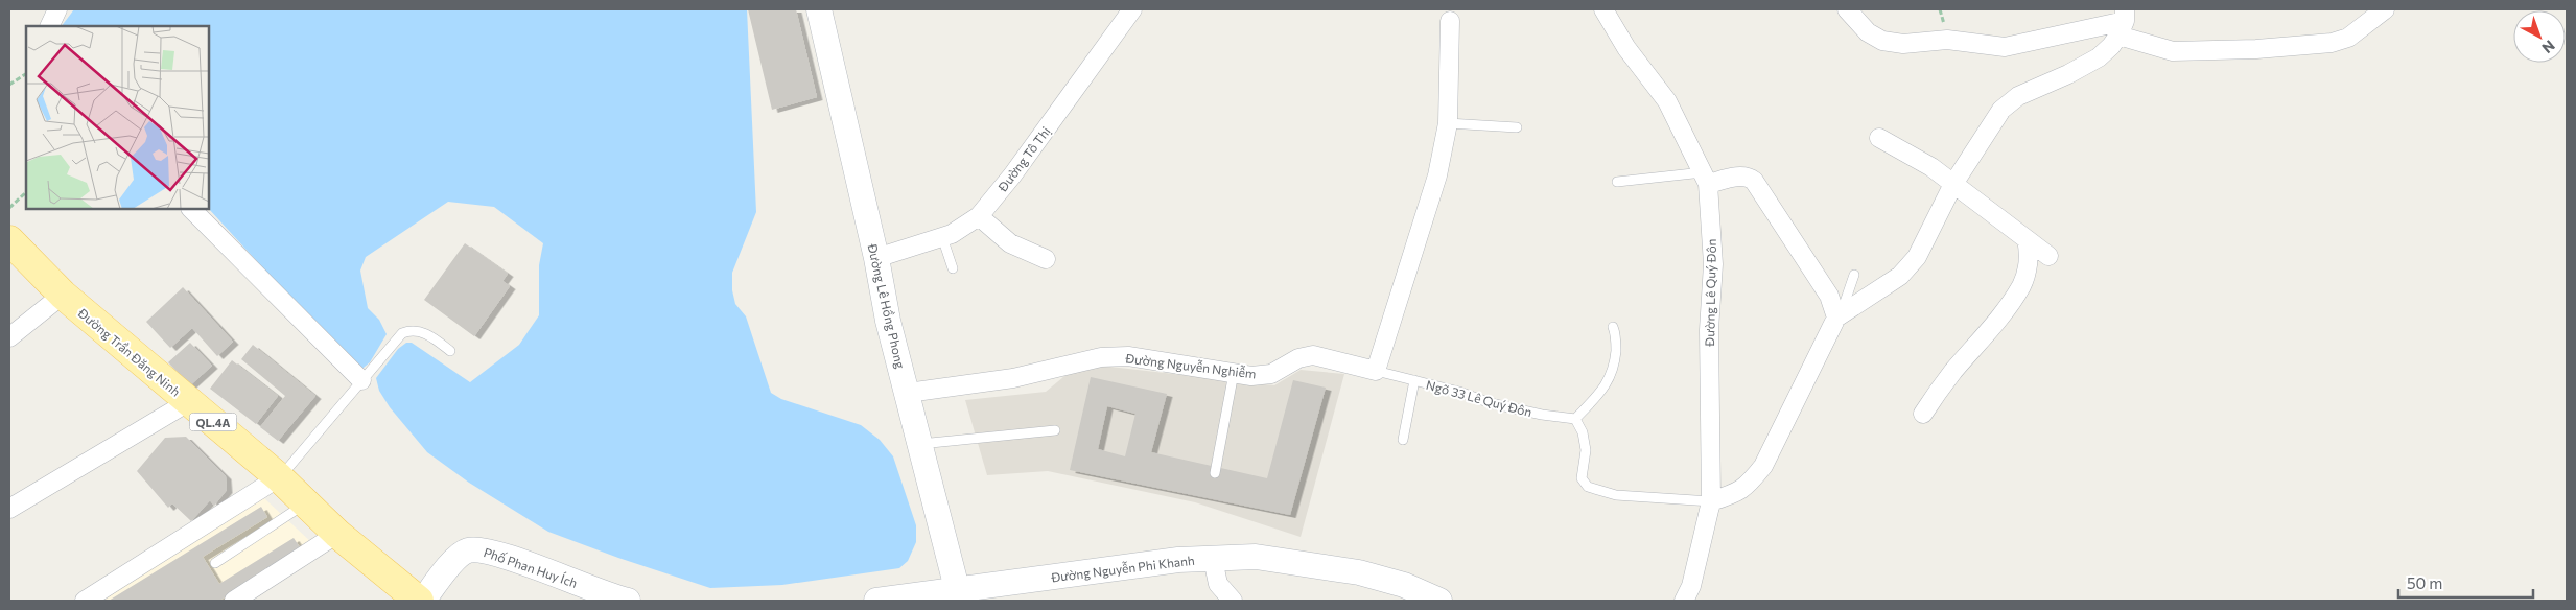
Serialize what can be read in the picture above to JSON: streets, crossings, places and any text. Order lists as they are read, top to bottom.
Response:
{
  "streets": {
    "main road": ["Đường Trần Đăng Ninh", "QL.4A"],
    "street": [
      "Đường Tô Thị",
      "Đường Lê Quý Đôn",
      "Đường Lê Hồng Phong",
      "Đường Nguyễn Nghiễm",
      "Phố Phan Huy Ích",
      "Đường Nguyễn Phi Khanh"
    ],
    "lane": ["Ngõ 33 Lê Quý Đôn"]
  },
  "crossings": [
    ["Đường Tô Thị", "Đường Lê Hồng Phong"],
    ["Đường Lê Hồng Phong", "Đường Nguyễn Nghiễm"],
    ["Đường Lê Hồng Phong", "Đường Nguyễn Phi Khanh"],
    ["Đường Trần Đăng Ninh", "Phố Phan Huy Ích"],
    ["Đường Nguyễn Nghiễm", "Ngõ 33 Lê Quý Đôn"]
  ],
  "scale_bar": "50 m",
  "north": "bottom right"
}
